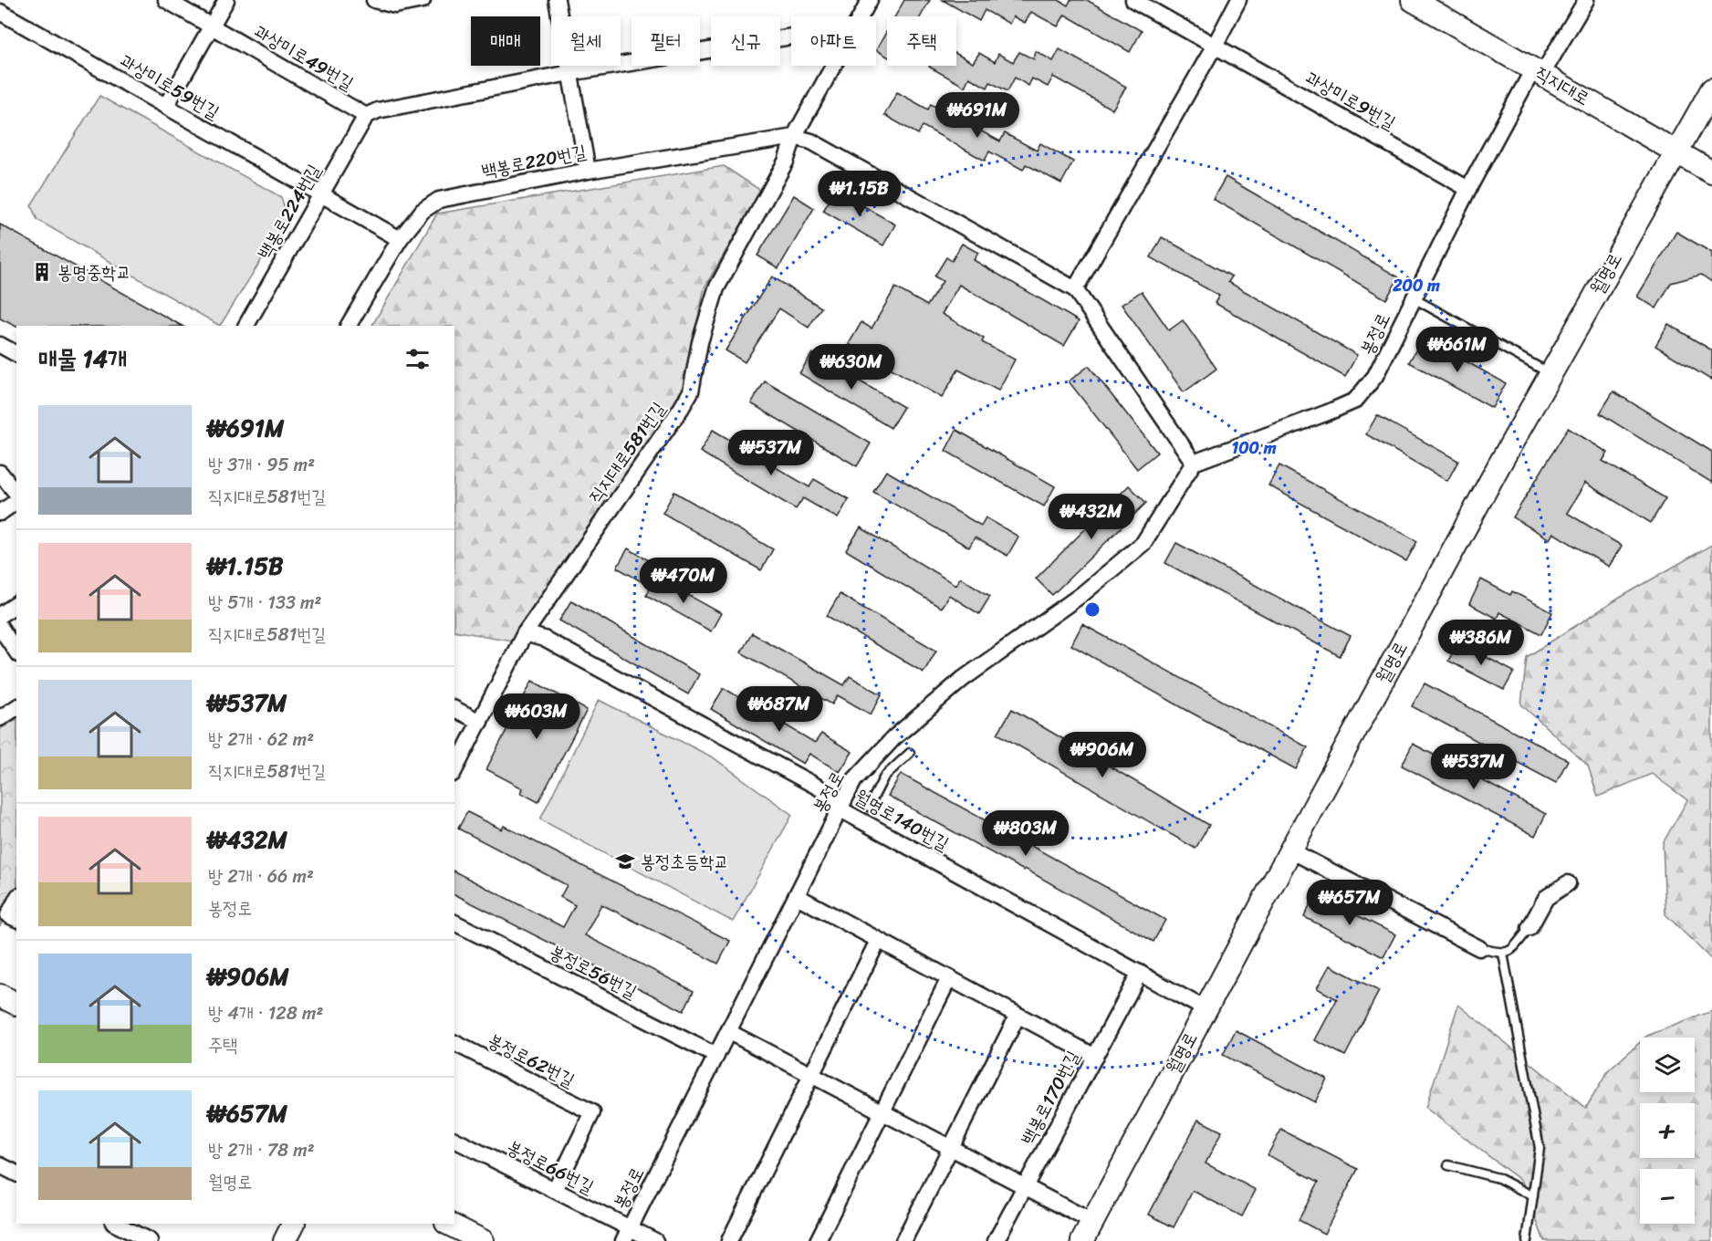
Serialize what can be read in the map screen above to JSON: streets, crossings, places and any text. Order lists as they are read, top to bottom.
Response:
{
  "streets": {
    "street": [
      "과상미로49번길",
      "직지대로",
      "과상미로59번길",
      "과상미로9번길",
      "백봉로220번길",
      "백봉로224번길",
      "월명로",
      "봉정로",
      "직지대로581번길",
      "월명로140번길",
      "봉정로56번길",
      "봉정로62번길",
      "백봉로170번길",
      "봉정로66번길"
    ]
  },
  "crossings": [
    ["과상미로49번길", "백봉로224번길"],
    ["직지대로", "월명로"],
    ["직지대로", "봉정로"],
    ["과상미로59번길", "백봉로220번길"],
    ["과상미로59번길", "백봉로224번길"],
    ["과상미로9번길", "봉정로"],
    ["백봉로220번길", "직지대로581번길"],
    ["월명로", "월명로140번길"],
    ["봉정로", "월명로140번길"],
    ["봉정로", "봉정로56번길"],
    ["봉정로", "봉정로66번길"],
    ["직지대로581번길", "월명로140번길"],
    ["월명로140번길", "백봉로170번길"],
    ["봉정로62번길", "봉정로66번길"]
  ],
  "places": {
    "building": ["봉명중학교"],
    "school or university": ["봉정초등학교"]
  },
  "page": {
    "chip": [
      "매매",
      "월세",
      "필터",
      "신규",
      "아파트",
      "주택"
    ],
    "price": [
      "₩691M",
      "₩1.15B",
      "₩661M",
      "₩630M",
      "₩537M",
      "₩432M",
      "₩470M",
      "₩386M",
      "₩687M",
      "₩603M",
      "₩906M",
      "₩537M",
      "₩803M",
      "₩657M"
    ],
    "heading": "매물 14개",
    "list": [
      {
        "name": "₩691M",
        "note": "방 3개 · 95 m² · 직지대로581번길"
      },
      {
        "name": "₩1.15B",
        "note": "방 5개 · 133 m² · 직지대로581번길"
      },
      {
        "name": "₩537M",
        "note": "방 2개 · 62 m² · 직지대로581번길"
      },
      {
        "name": "₩432M",
        "note": "방 2개 · 66 m² · 봉정로"
      },
      {
        "name": "₩906M",
        "note": "방 4개 · 128 m² · 주택"
      },
      {
        "name": "₩657M",
        "note": "방 2개 · 78 m² · 월명로"
      }
    ],
    "map_buttons": ["+", "−"]
  },
  "rings": ["200 m", "100 m"]
}
